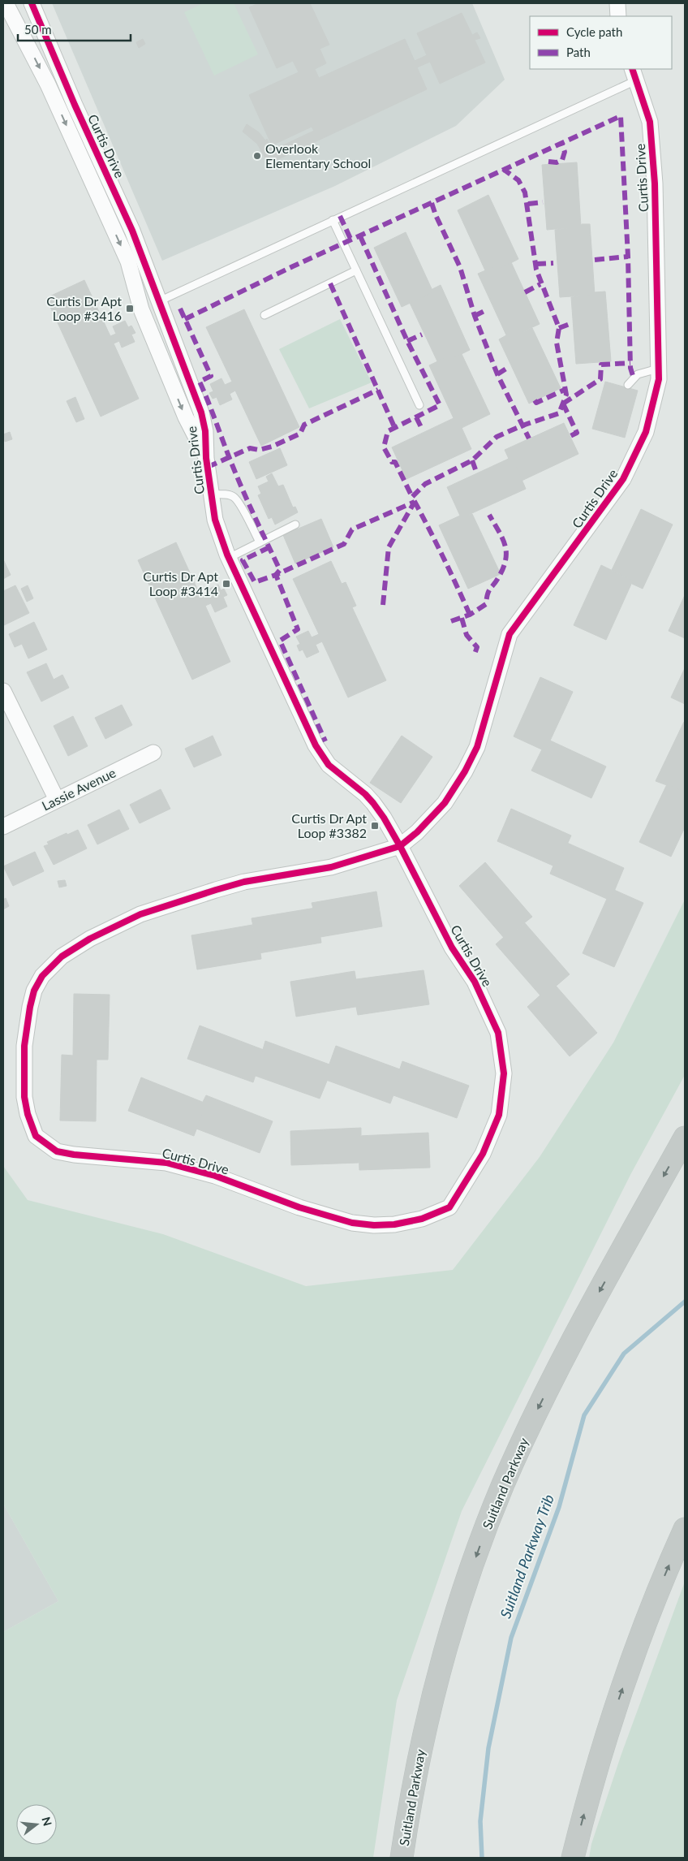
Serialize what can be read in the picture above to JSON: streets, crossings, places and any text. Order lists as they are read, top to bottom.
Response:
{
  "streets": {
    "highway": ["Suitland Parkway"],
    "street": ["Curtis Drive", "Lassie Avenue"]
  },
  "water": ["Suitland Parkway Trib"],
  "places": {
    "other": ["Overlook Elementary School"],
    "transit": ["Curtis Dr Apt Loop #3416", "Curtis Dr Apt Loop #3414", "Curtis Dr Apt Loop #3382"]
  },
  "legend": ["Cycle path", "Path"],
  "scale_bar": "50 m",
  "north": "right"
}
